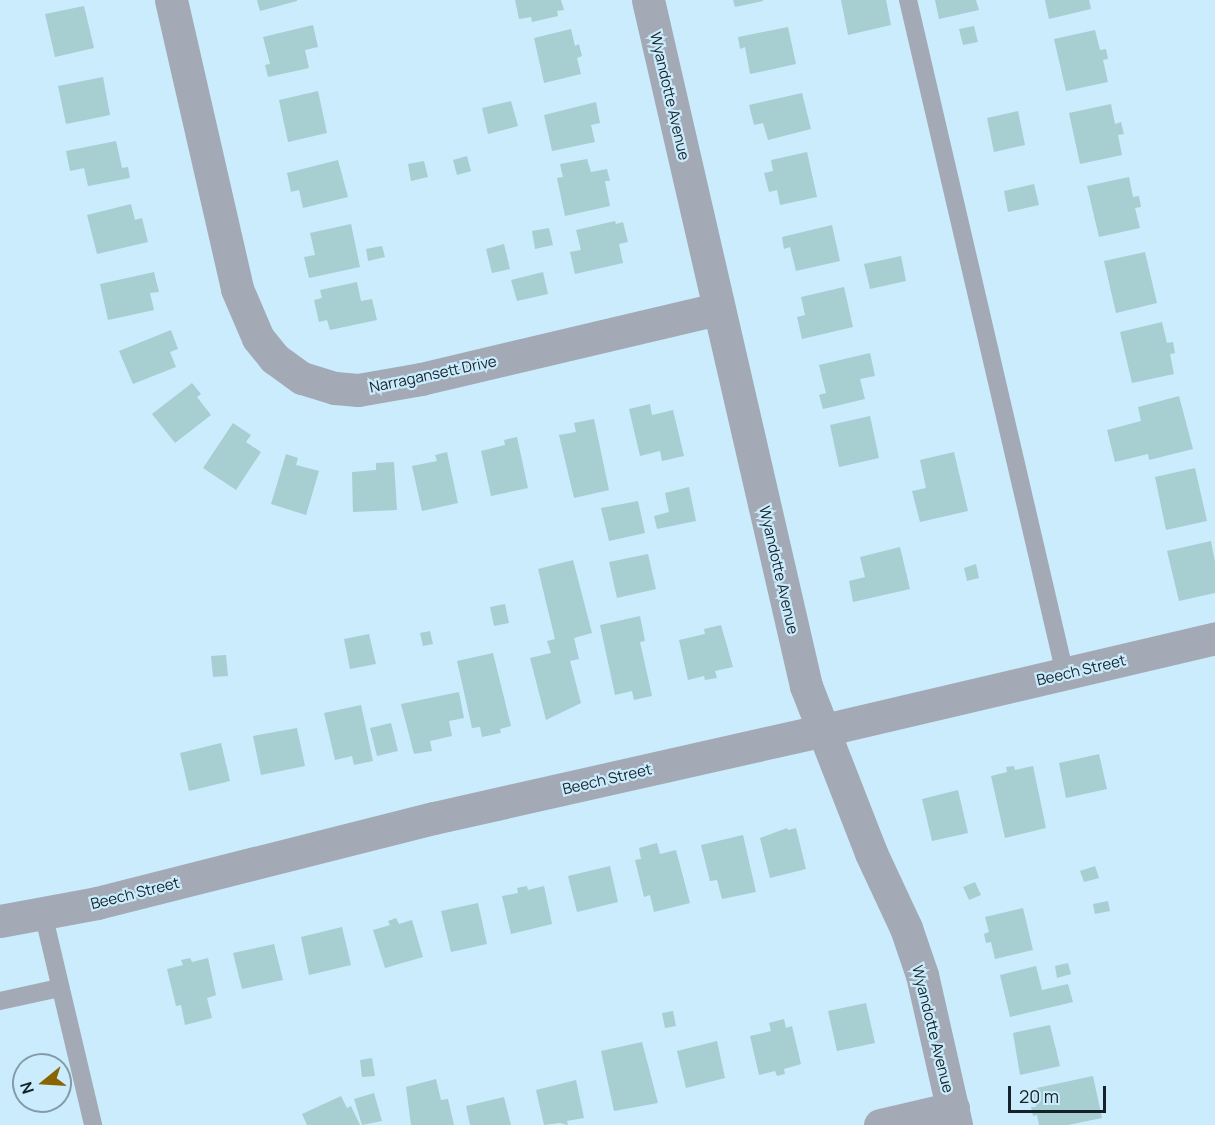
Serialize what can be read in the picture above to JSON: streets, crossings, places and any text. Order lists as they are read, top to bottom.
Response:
{
  "streets": {
    "street": ["Wyandotte Avenue", "Narragansett Drive", "Beech Street"]
  },
  "crossings": [
    ["Wyandotte Avenue", "Narragansett Drive"],
    ["Wyandotte Avenue", "Beech Street"]
  ],
  "scale_bar": "20 m",
  "north": "left"
}
